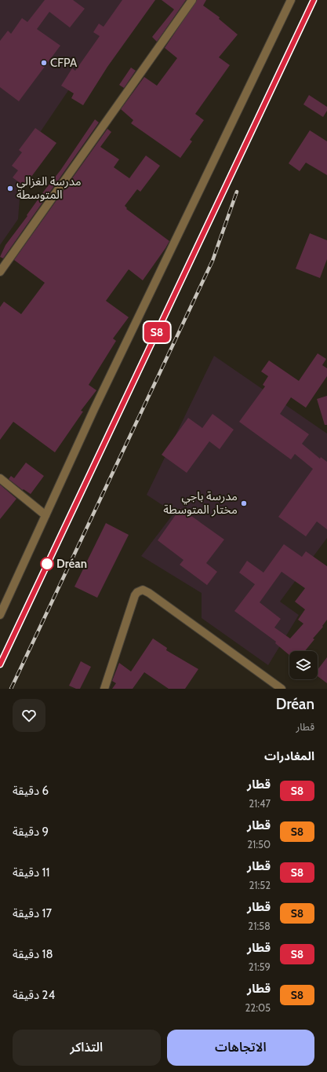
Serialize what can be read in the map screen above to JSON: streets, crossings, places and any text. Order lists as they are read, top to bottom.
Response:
{
  "places": [
    "CFPA",
    "مدرسة الغزالي المتوسطة",
    "مدرسة باجي مختار المتوسطة",
    "Dréan"
  ],
  "page": {
    "on_map": "S8",
    "heading": [
      ["Dréan", "قطار"],
      "المغادرات"
    ],
    "list": [
      {
        "mark": "S8",
        "name": "قطار",
        "note": "21:47",
        "value": "6 دقيقة"
      },
      {
        "mark": "S8",
        "name": "قطار",
        "note": "21:50",
        "value": "9 دقيقة"
      },
      {
        "mark": "S8",
        "name": "قطار",
        "note": "21:52",
        "value": "11 دقيقة"
      },
      {
        "mark": "S8",
        "name": "قطار",
        "note": "21:58",
        "value": "17 دقيقة"
      },
      {
        "mark": "S8",
        "name": "قطار",
        "note": "21:59",
        "value": "18 دقيقة"
      },
      {
        "mark": "S8",
        "name": "قطار",
        "note": "22:05",
        "value": "24 دقيقة"
      }
    ],
    "buttons": ["الاتجاهات", "التذاكر"]
  }
}
